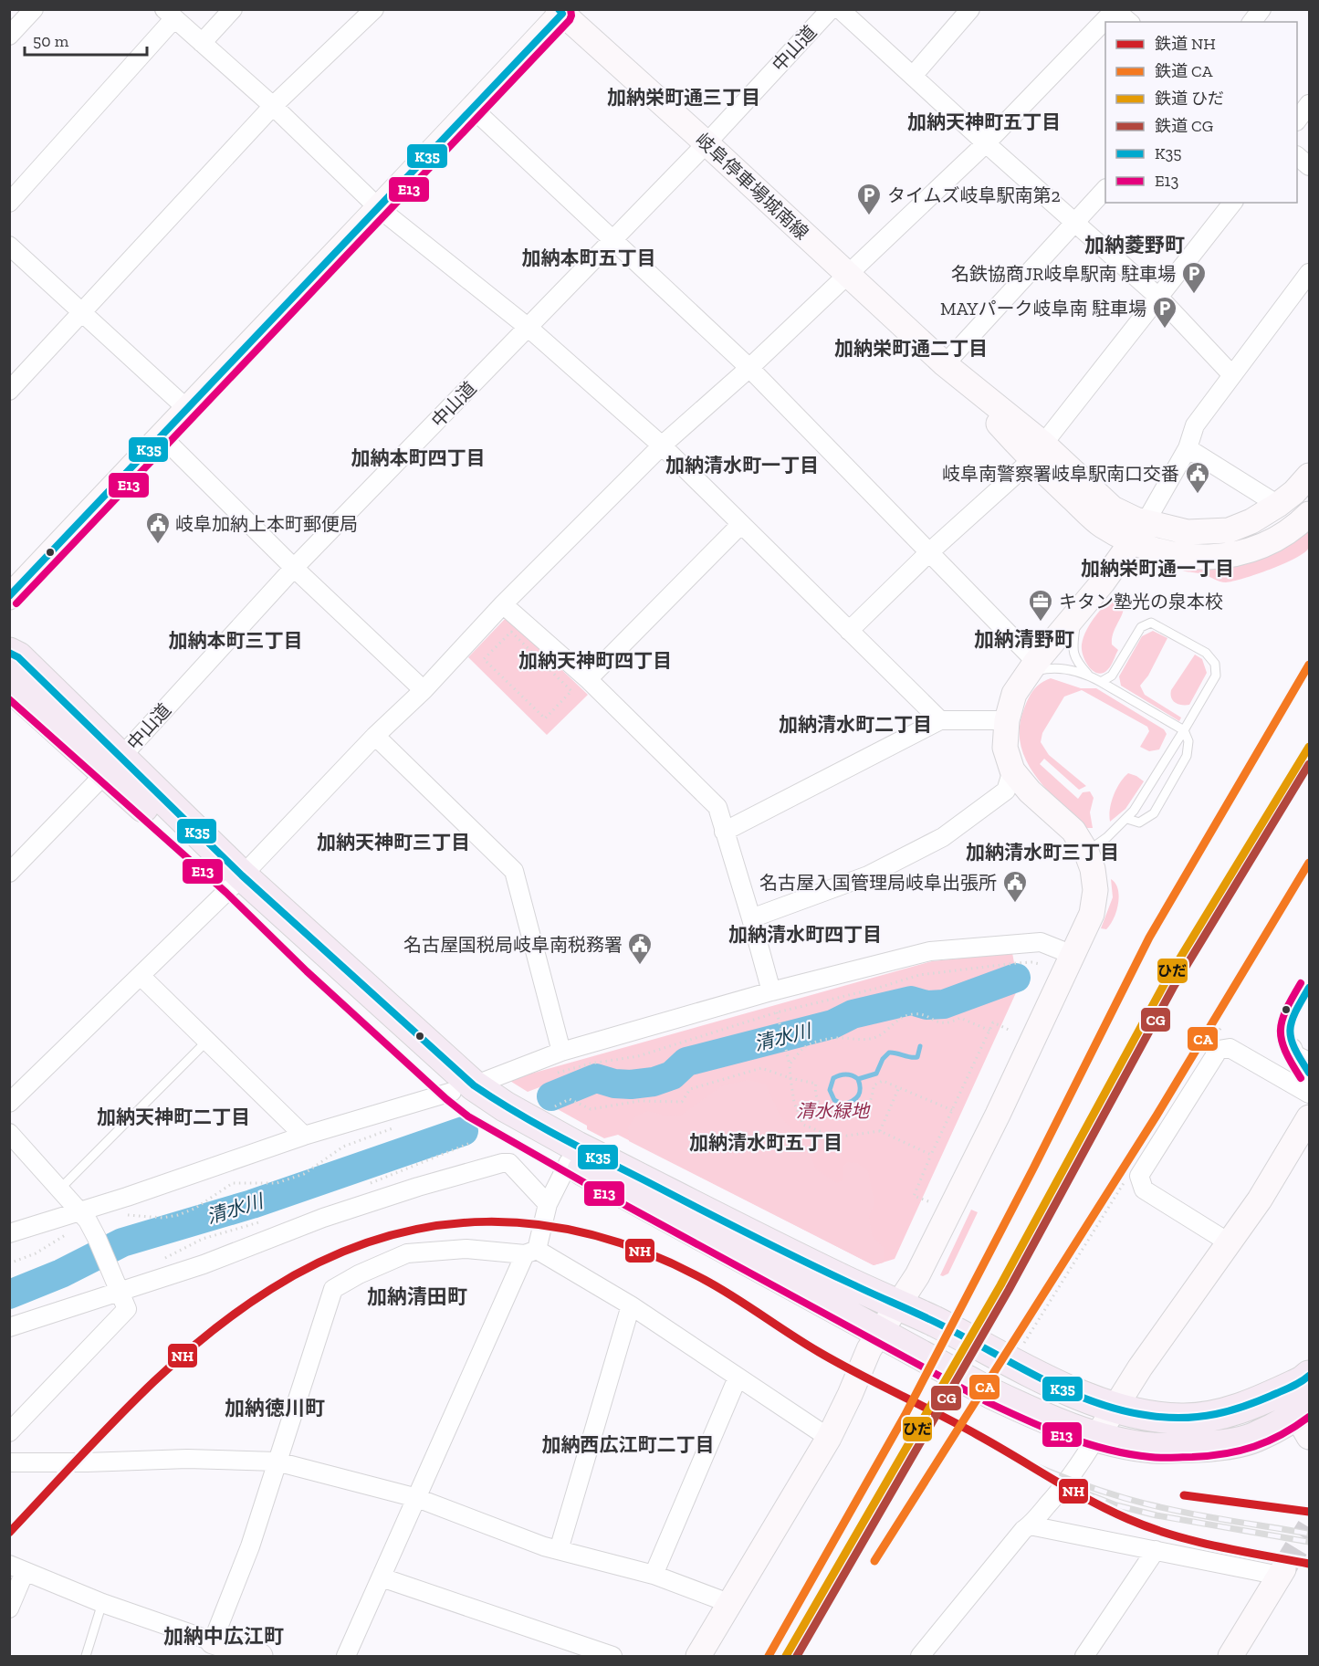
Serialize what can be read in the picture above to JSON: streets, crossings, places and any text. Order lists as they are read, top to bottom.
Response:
{
  "streets": {
    "street": ["中山道", "岐阜停車場城南線"]
  },
  "crossings": [
    ["中山道", "岐阜停車場城南線"]
  ],
  "districts": [
    "加納栄町通三丁目",
    "加納天神町五丁目",
    "加納菱野町",
    "加納本町五丁目",
    "加納栄町通二丁目",
    "加納本町四丁目",
    "加納清水町一丁目",
    "加納栄町通一丁目",
    "加納清野町",
    "加納本町三丁目",
    "加納天神町四丁目",
    "加納清水町二丁目",
    "加納天神町三丁目",
    "加納清水町三丁目",
    "加納清水町四丁目",
    "加納天神町二丁目",
    "加納清水町五丁目",
    "加納清田町",
    "加納徳川町",
    "加納西広江町二丁目",
    "加納中広江町"
  ],
  "water": ["清水川"],
  "parks": ["清水緑地"],
  "places": {
    "parking": ["タイムズ岐阜駅南第2", "名鉄協商JR岐阜駅南 駐車場", "MAYパーク岐阜南 駐車場"],
    "public building": [
      "岐阜南警察署岐阜駅南口交番",
      "岐阜加納上本町郵便局",
      "名古屋入国管理局岐阜出張所",
      "名古屋国税局岐阜南税務署"
    ],
    "office": ["キタン塾光の泉本校"]
  },
  "lines": [
    "transit line K35",
    "transit line E13",
    "rail line CA",
    "rail line ひだ",
    "rail line CG",
    "rail line NH"
  ],
  "legend": [
    "鉄道 NH",
    "鉄道 CA",
    "鉄道 ひだ",
    "鉄道 CG",
    "K35",
    "E13"
  ],
  "scale_bar": "50 m"
}
